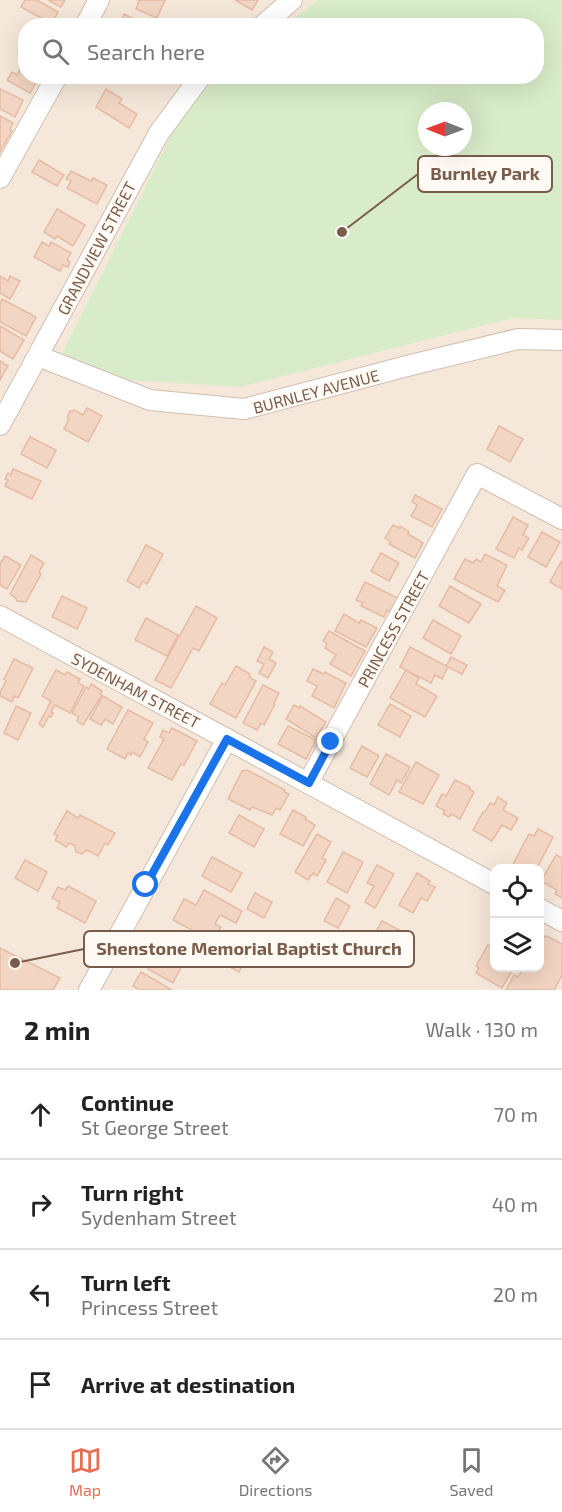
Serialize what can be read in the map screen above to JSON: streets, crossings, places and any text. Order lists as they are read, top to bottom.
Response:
{
  "streets": {
    "street": [
      "GRANDVIEW STREET",
      "BURNLEY AVENUE",
      "PRINCESS STREET",
      "SYDENHAM STREET"
    ]
  },
  "crossings": [
    ["GRANDVIEW STREET", "BURNLEY AVENUE"],
    ["PRINCESS STREET", "SYDENHAM STREET"]
  ],
  "places": ["Burnley Park", "Shenstone Memorial Baptist Church"],
  "north": "left",
  "page": {
    "search": "Search here",
    "heading": ["2 min", "Walk · 130 m"],
    "list": [
      ["Continue", "St George Street", "70 m"],
      ["Turn right", "Sydenham Street", "40 m"],
      ["Turn left", "Princess Street", "20 m"],
      "Arrive at destination"
    ],
    "nav": ["Map", "Directions", "Saved"]
  }
}
